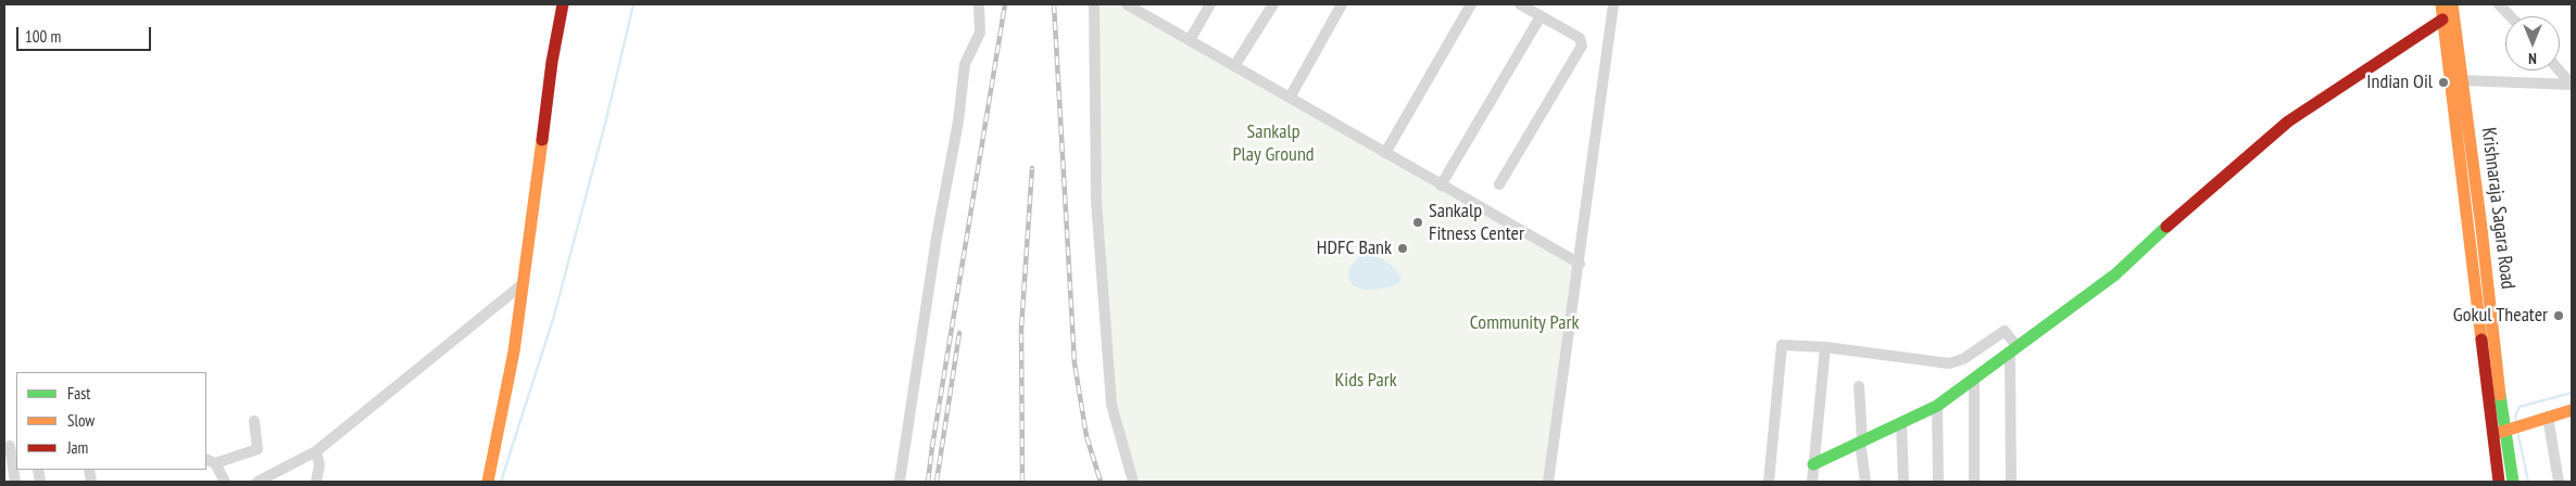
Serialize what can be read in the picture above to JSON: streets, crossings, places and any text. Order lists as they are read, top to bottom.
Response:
{
  "streets": {
    "street": ["Krishnaraja Sagara Road"]
  },
  "parks": ["Sankalp Play Ground", "Community Park", "Kids Park"],
  "places": [
    "Indian Oil",
    "Sankalp Fitness Center",
    "HDFC Bank",
    "Gokul Theater"
  ],
  "legend": ["Fast", "Slow", "Jam"],
  "scale_bar": "100 m",
  "north": "bottom"
}
